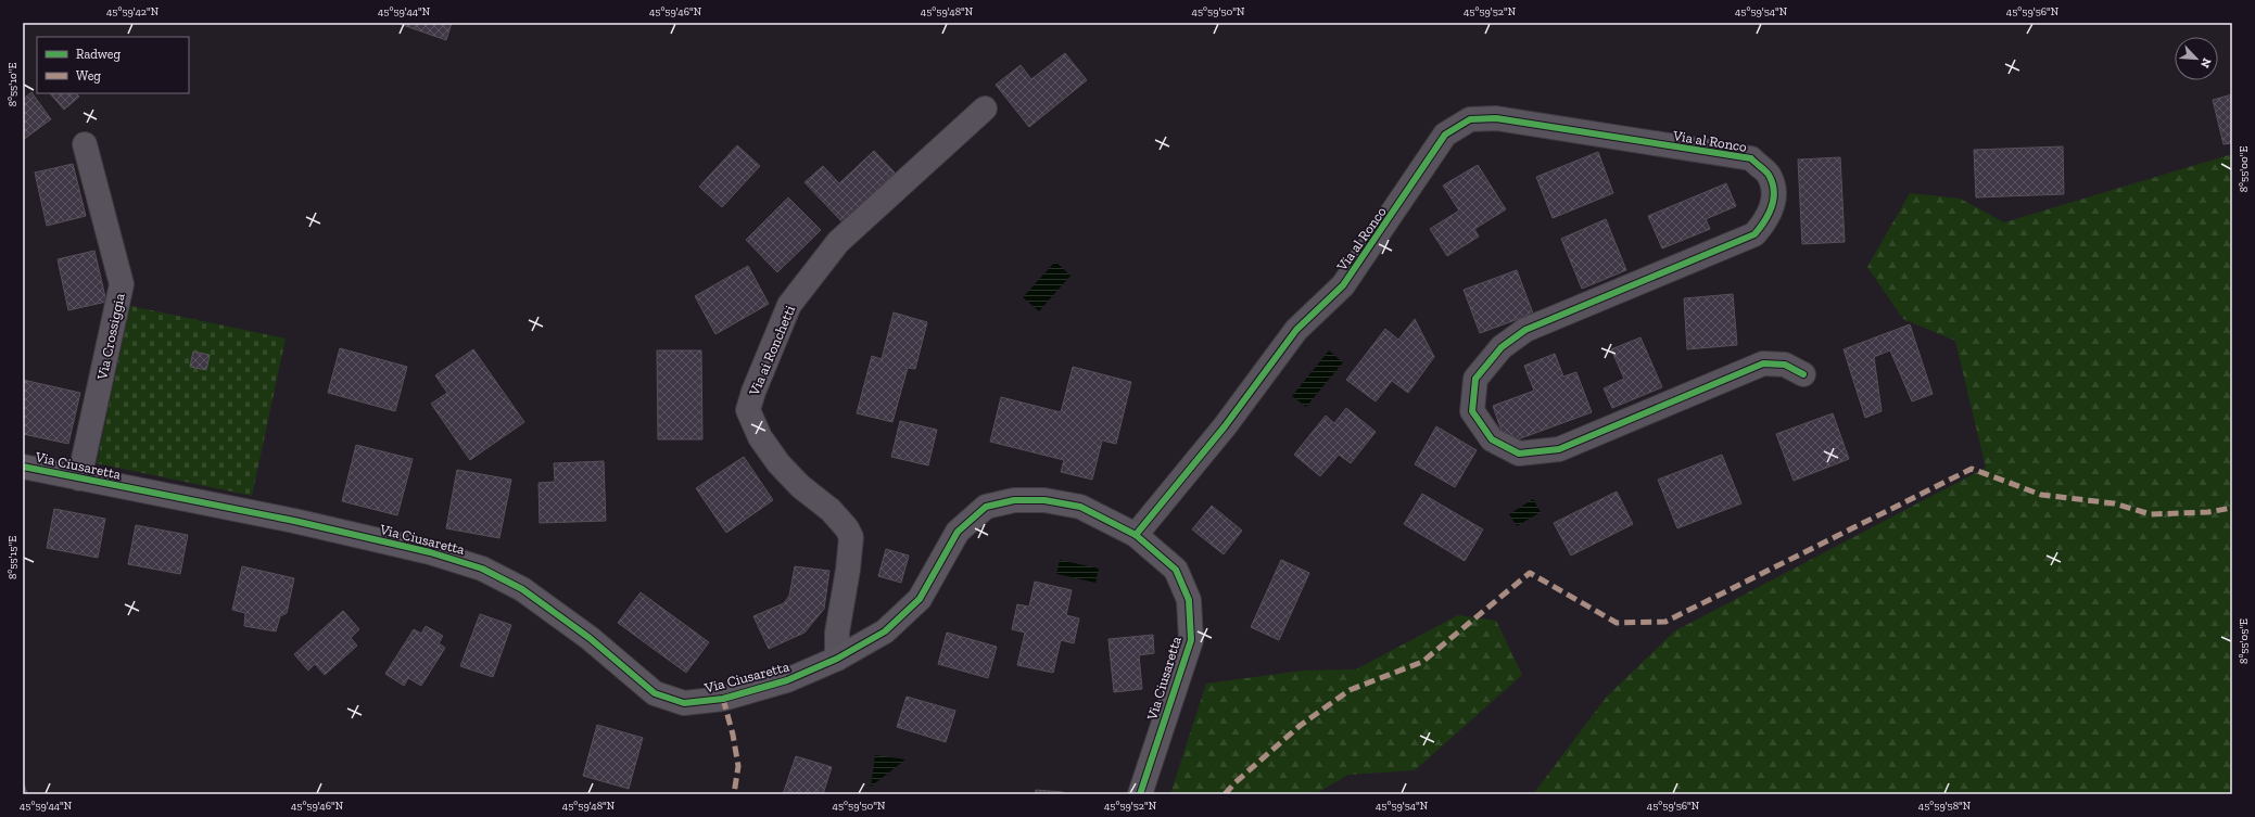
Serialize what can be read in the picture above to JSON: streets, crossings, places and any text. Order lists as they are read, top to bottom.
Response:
{
  "streets": {
    "street": [
      "Via al Ronco",
      "Via Crossiggia",
      "Via ai Ronchetti",
      "Via Ciusaretta"
    ]
  },
  "crossings": [
    ["Via al Ronco", "Via Ciusaretta"],
    ["Via Crossiggia", "Via Ciusaretta"],
    ["Via ai Ronchetti", "Via Ciusaretta"]
  ],
  "legend": ["Radweg", "Weg"],
  "north": "bottom right",
  "coordinates": [
    "45°59'42\"N",
    "45°59'44\"N",
    "45°59'46\"N",
    "45°59'48\"N",
    "45°59'50\"N",
    "45°59'52\"N",
    "45°59'54\"N",
    "45°59'56\"N",
    "8°55'10\"E",
    "8°55'00\"E",
    "8°55'15\"E",
    "8°55'05\"E",
    "45°59'58\"N"
  ]
}
